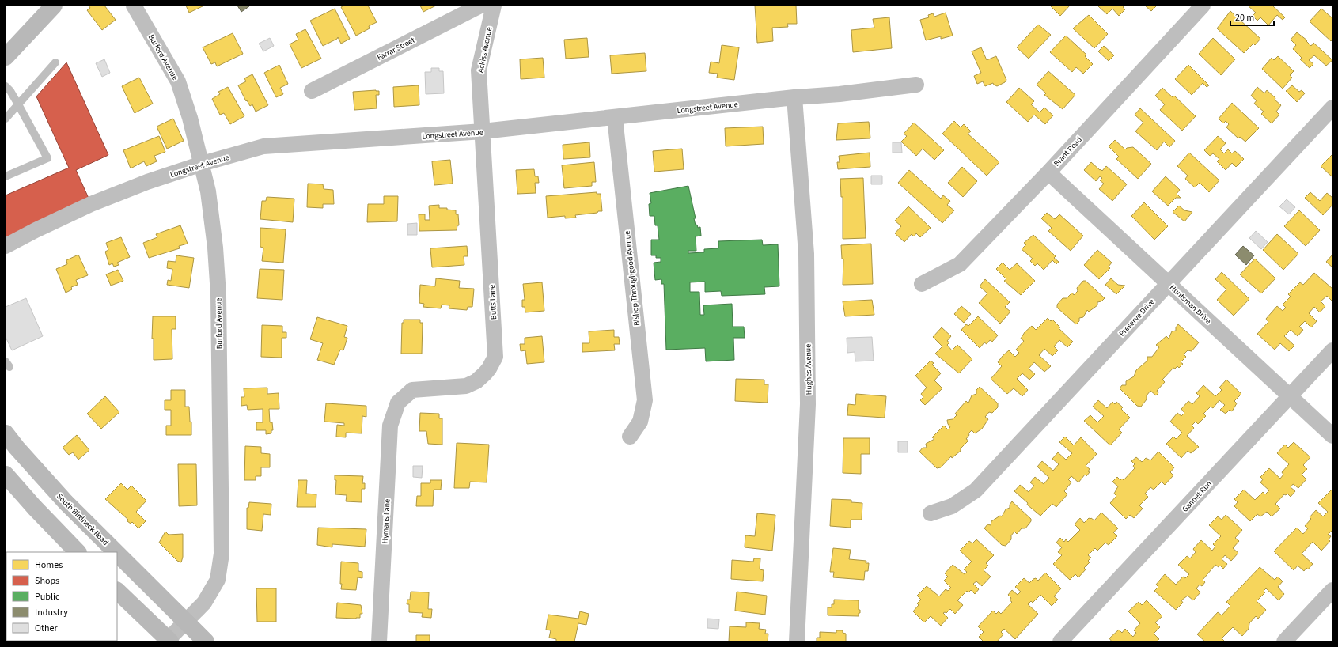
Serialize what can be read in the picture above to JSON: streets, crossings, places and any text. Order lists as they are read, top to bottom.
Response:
{
  "streets": {
    "main road": ["South Birdneck Road"],
    "street": [
      "Farrar Street",
      "Ackiss Avenue",
      "Burford Avenue",
      "Longstreet Avenue",
      "Brant Road",
      "Bishop Throughgood Avenue",
      "Butts Lane",
      "Huntsman Drive",
      "Preserve Drive",
      "Hughes Avenue",
      "Gannet Run",
      "Hymans Lane"
    ]
  },
  "crossings": [
    ["Ackiss Avenue", "Longstreet Avenue"],
    ["Ackiss Avenue", "Butts Lane"],
    ["Burford Avenue", "Longstreet Avenue"],
    ["Burford Avenue", "South Birdneck Road"],
    ["Longstreet Avenue", "Bishop Throughgood Avenue"],
    ["Longstreet Avenue", "Butts Lane"],
    ["Longstreet Avenue", "Hughes Avenue"],
    ["Brant Road", "Huntsman Drive"],
    ["Butts Lane", "Hymans Lane"],
    ["Huntsman Drive", "Preserve Drive"],
    ["Huntsman Drive", "Gannet Run"]
  ],
  "legend": [
    "Homes",
    "Shops",
    "Public",
    "Industry",
    "Other"
  ],
  "scale_bar": "20 m"
}
